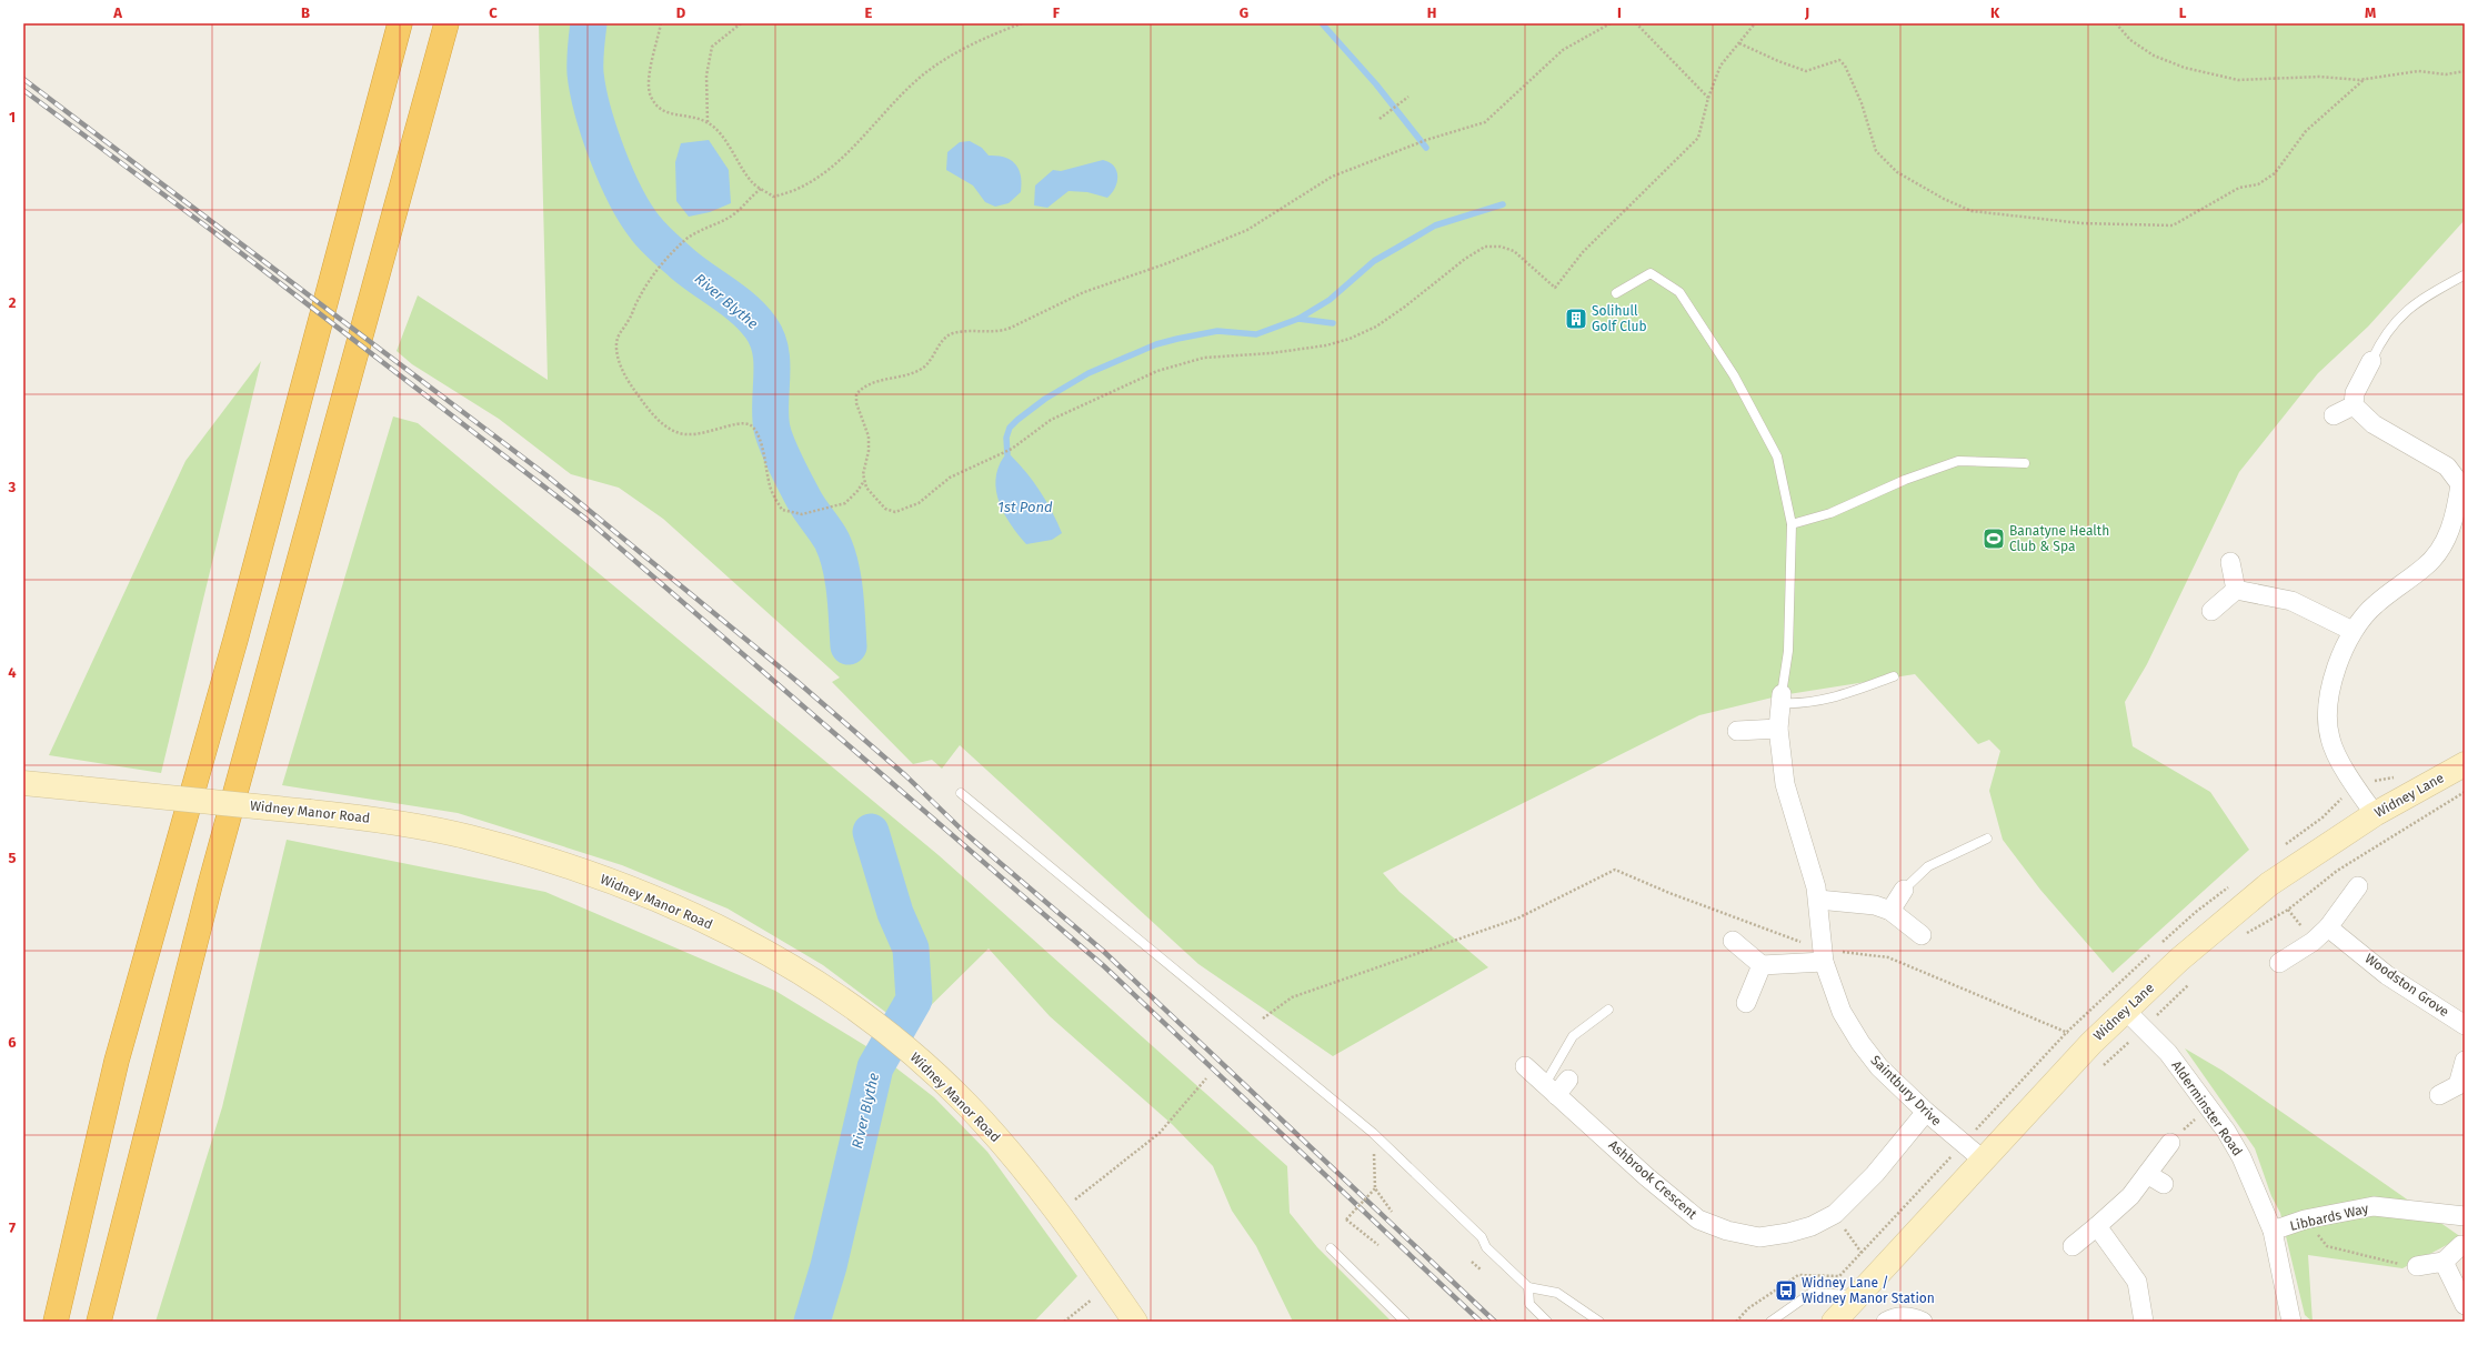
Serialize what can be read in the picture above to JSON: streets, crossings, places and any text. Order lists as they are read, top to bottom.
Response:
{
  "streets": {
    "street": [
      "Widney Lane",
      "Widney Manor Road",
      "Woodston Grove",
      "Saintbury Drive",
      "Alderminster Road",
      "Ashbrook Crescent",
      "Libbards Way"
    ]
  },
  "crossings": [
    ["Widney Lane", "Saintbury Drive"],
    ["Widney Lane", "Alderminster Road"],
    ["Saintbury Drive", "Ashbrook Crescent"],
    ["Alderminster Road", "Libbards Way"]
  ],
  "water": ["River Blythe", "1st Pond"],
  "places": {
    "building": ["Solihull Golf Club"],
    "sports": ["Banatyne Health Club & Spa"],
    "bus stop": ["Widney Lane / Widney Manor Station"]
  },
  "grid": {
    "columns": [
      "A",
      "B",
      "C",
      "D",
      "E",
      "F",
      "G",
      "H",
      "I",
      "J",
      "K",
      "L",
      "M"
    ],
    "rows": [
      "1",
      "2",
      "3",
      "4",
      "5",
      "6",
      "7"
    ]
  }
}
